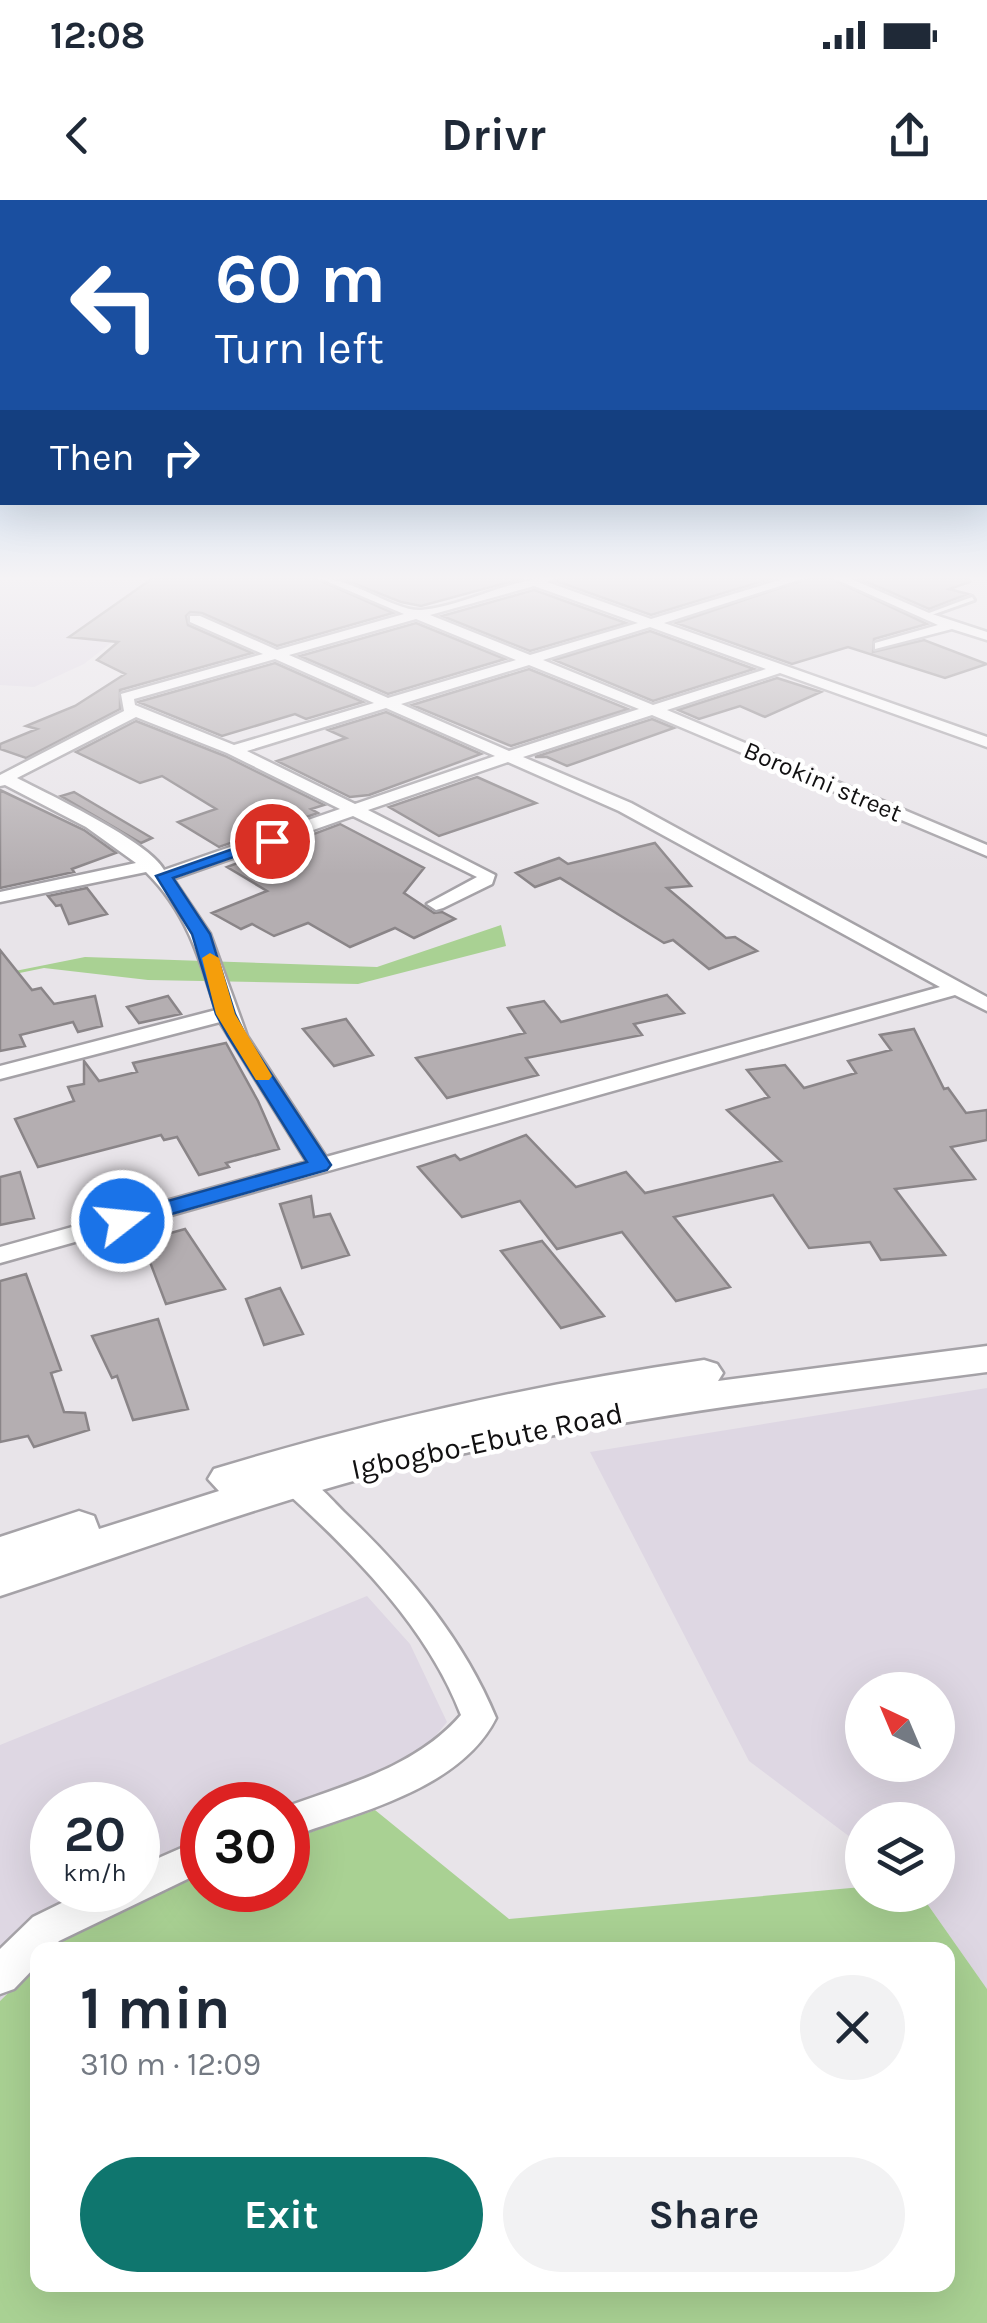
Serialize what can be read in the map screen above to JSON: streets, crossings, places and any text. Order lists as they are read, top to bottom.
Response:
{
  "streets": {
    "main road": ["Igbogbo-Ebute Road"],
    "street": ["Borokini street"]
  },
  "north": "top left",
  "page": {
    "status": "12:08",
    "header": "Drivr",
    "turn": ["60 m", "Turn left"],
    "then": "Then",
    "speed": "20 km/h",
    "limit": "30",
    "heading": ["1 min", "310 m · 12:09"],
    "buttons": ["Exit", "Share"]
  }
}
